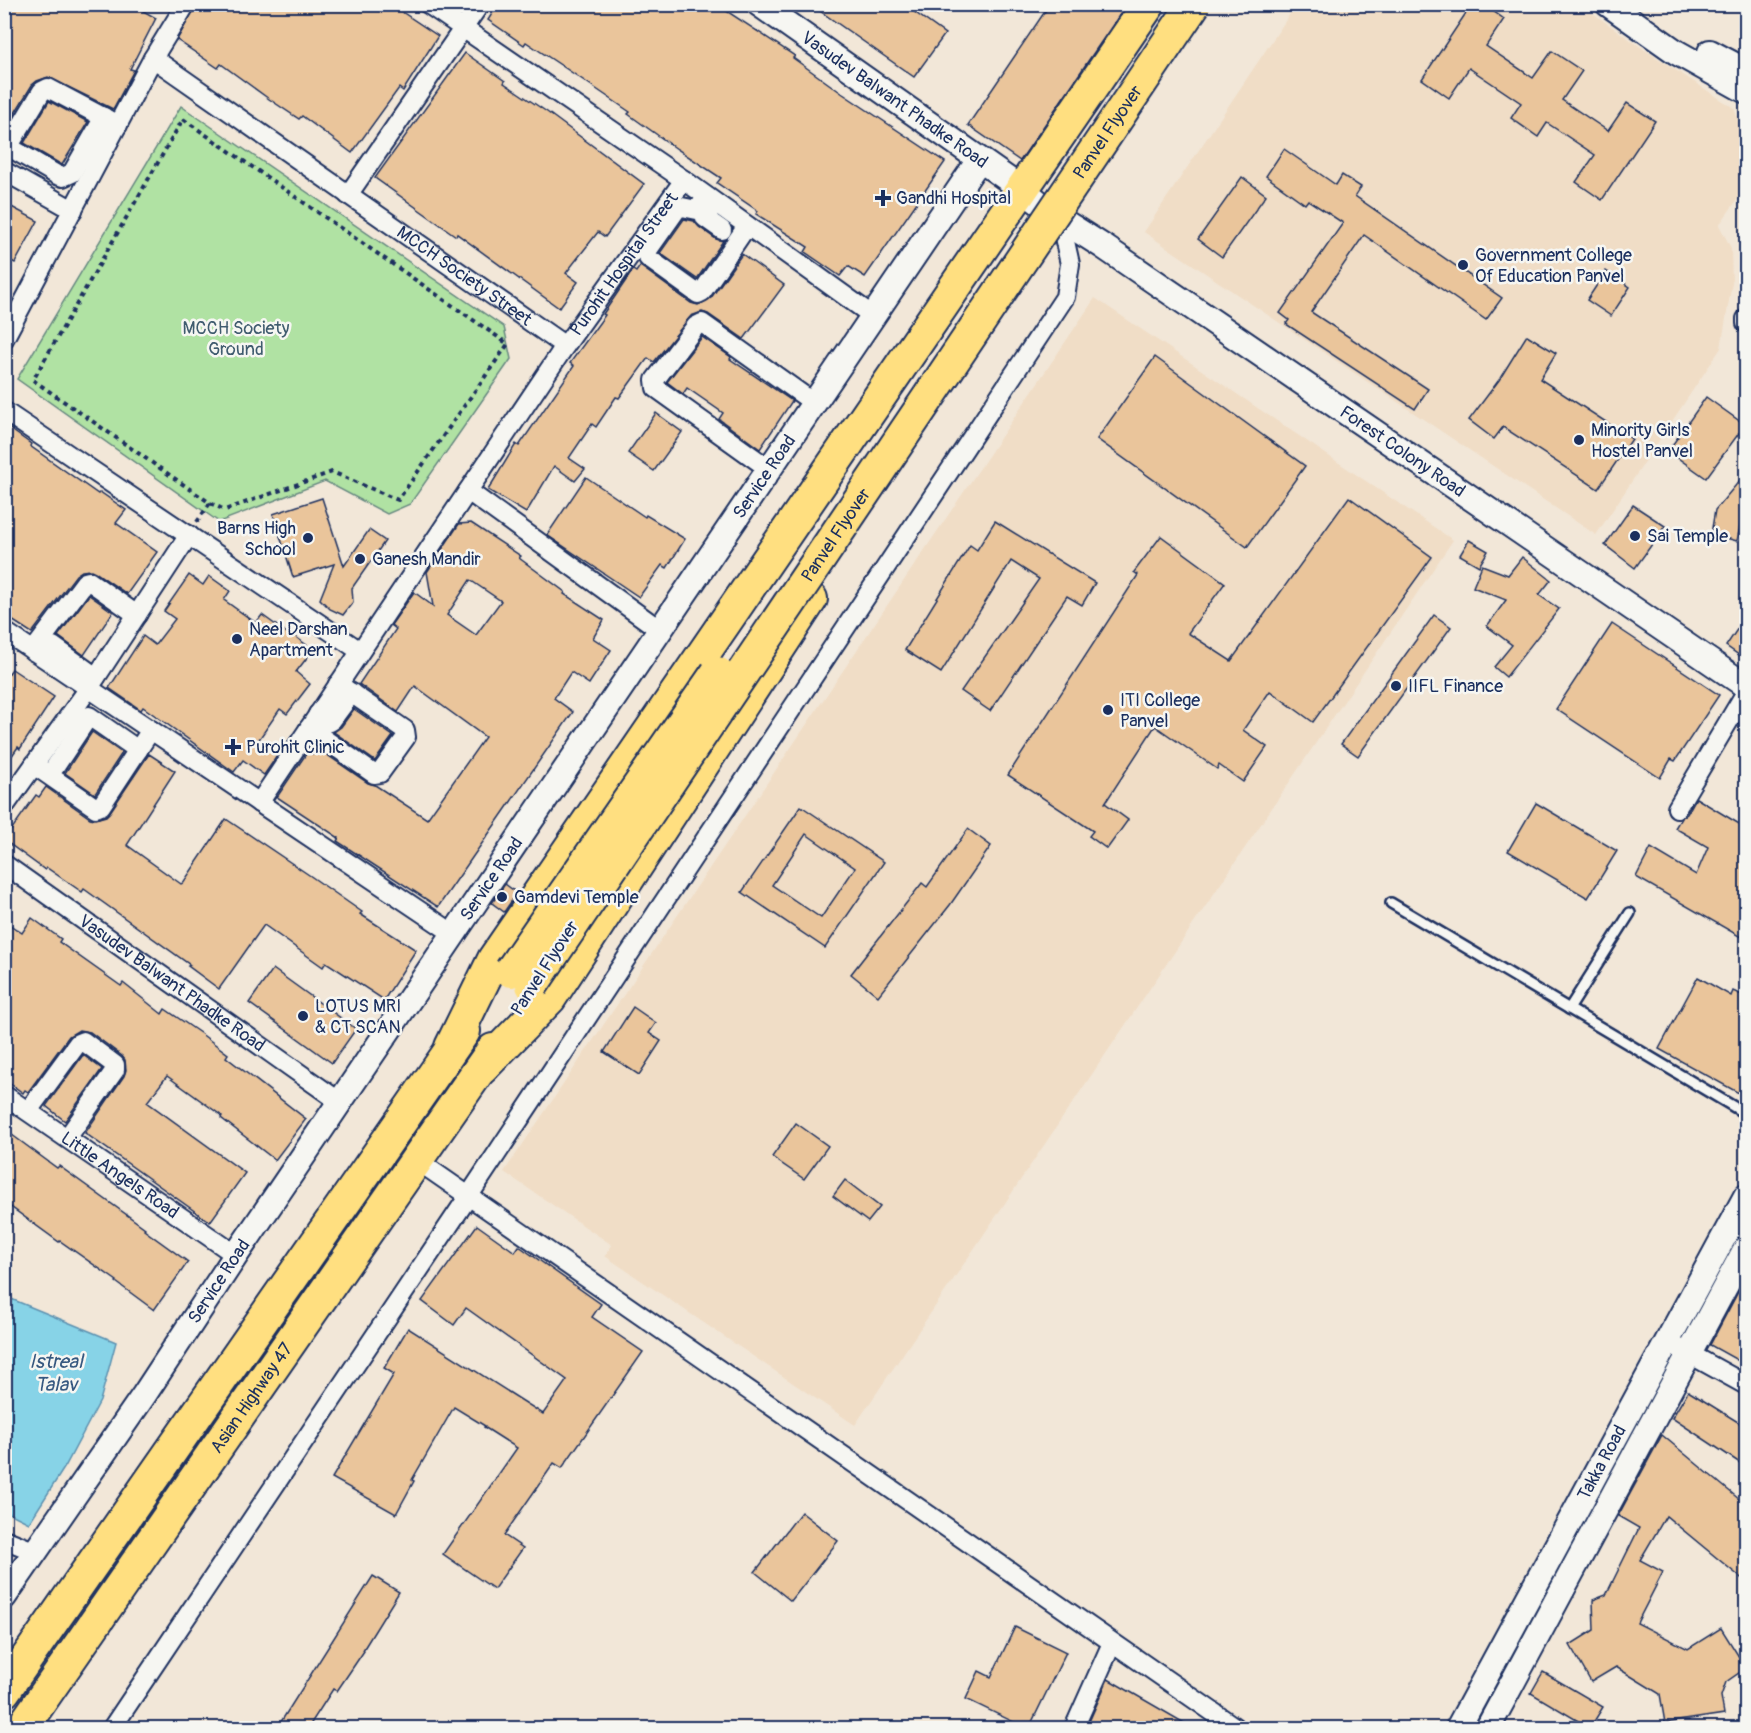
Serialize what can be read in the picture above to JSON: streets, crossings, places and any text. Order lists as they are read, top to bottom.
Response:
{
  "streets": {
    "highway": ["Panvel Flyover", "Asian Highway 47"],
    "street": [
      "Vasudev Balwant Phadke Road",
      "Purohit Hospital Street",
      "MCCH Society Street",
      "Forest Colony Road",
      "Service Road",
      "Little Angels Road",
      "Takka Road"
    ]
  },
  "crossings": [
    ["Vasudev Balwant Phadke Road", "Forest Colony Road"],
    ["Vasudev Balwant Phadke Road", "Service Road"],
    ["Panvel Flyover", "Asian Highway 47"],
    ["Purohit Hospital Street", "MCCH Society Street"],
    ["Service Road", "Little Angels Road"]
  ],
  "water": ["Istreal Talav"],
  "parks": ["MCCH Society Ground"],
  "places": {
    "health": ["Gandhi Hospital", "Purohit Clinic"],
    "other": [
      "Government College Of Education Panvel",
      "Minority Girls Hostel Panvel",
      "Sai Temple",
      "Barns High School",
      "Ganesh Mandir",
      "Neel Darshan Apartment",
      "IIFL Finance",
      "ITI College Panvel",
      "Gamdevi Temple",
      "LOTUS MRI & CT SCAN"
    ]
  }
}
